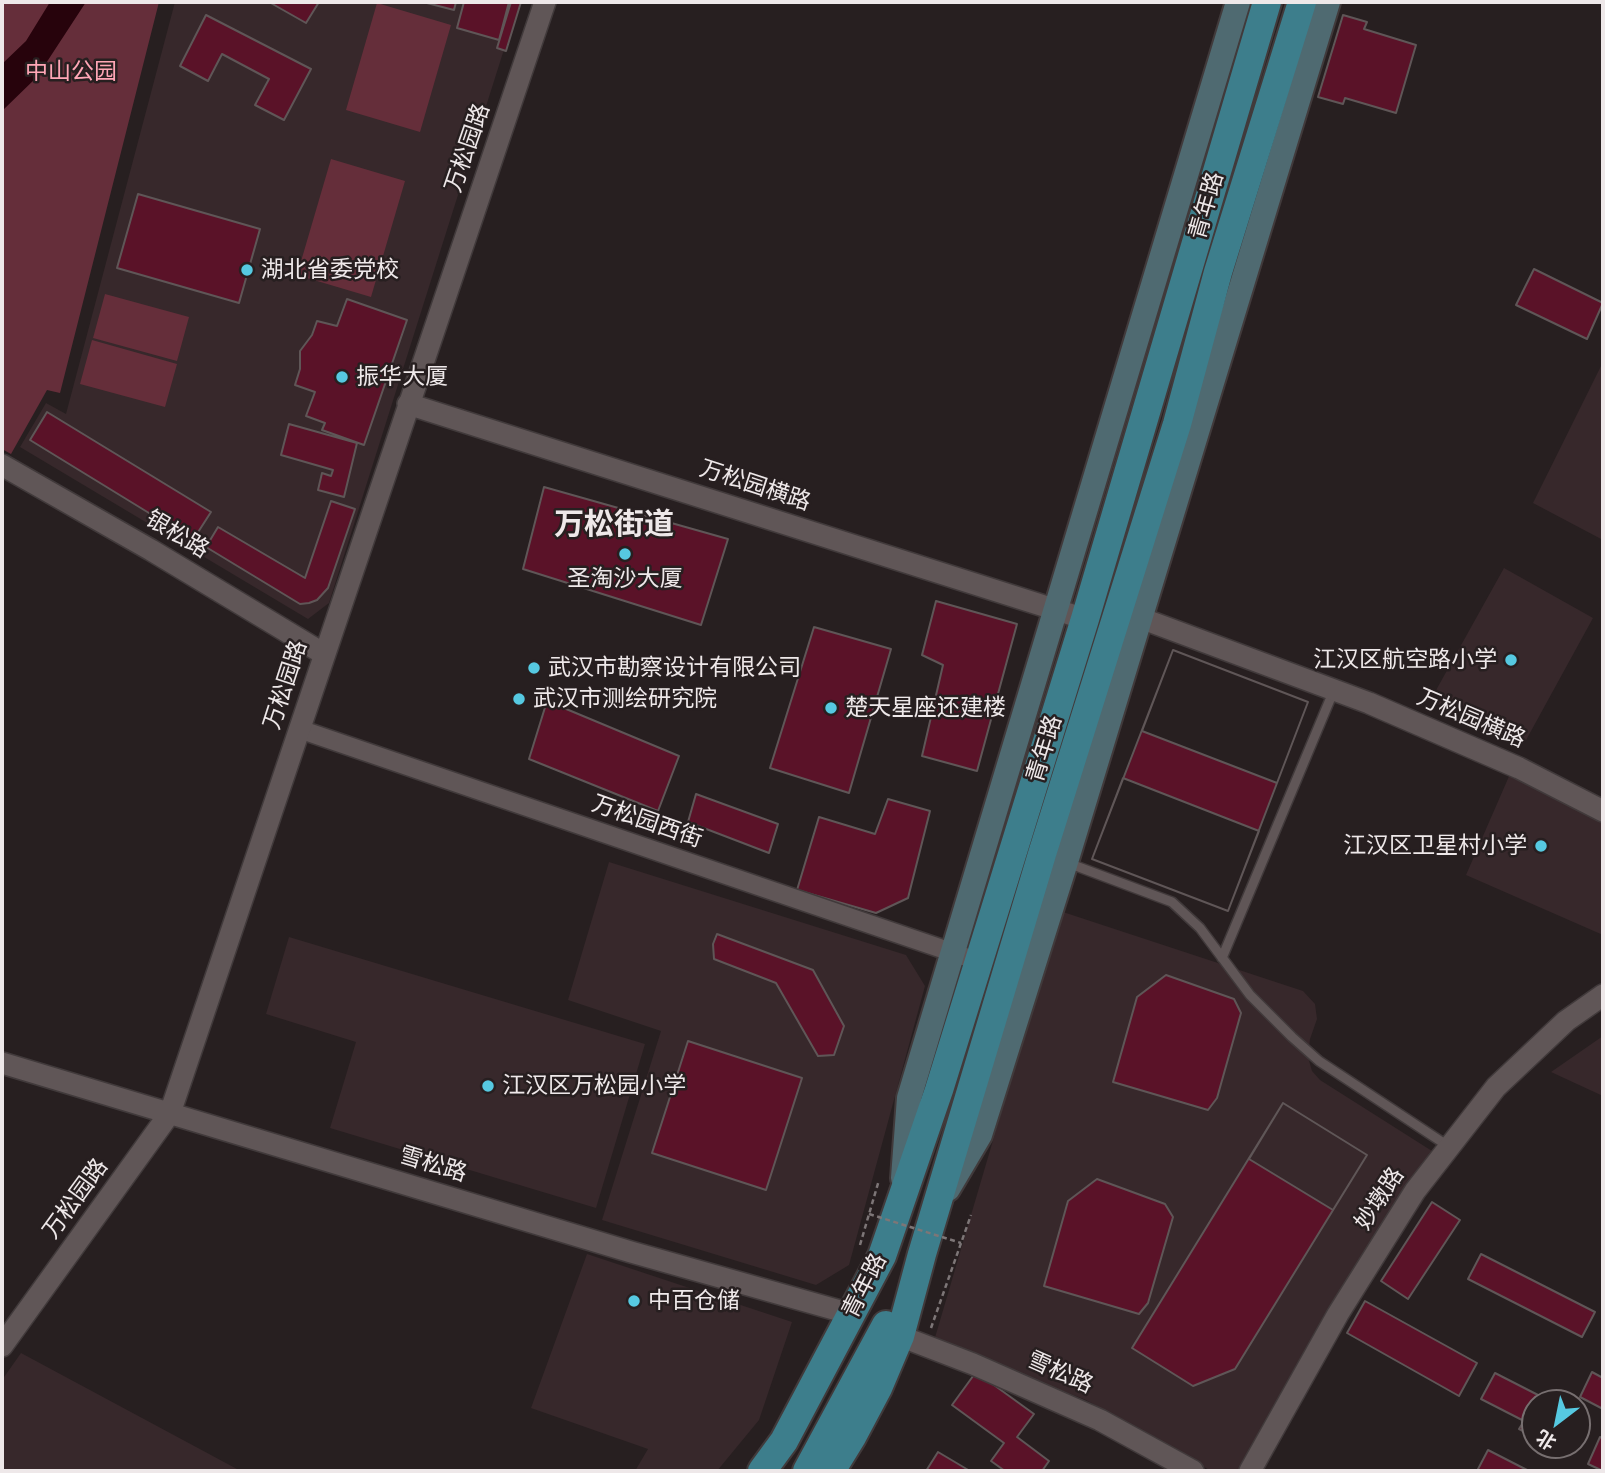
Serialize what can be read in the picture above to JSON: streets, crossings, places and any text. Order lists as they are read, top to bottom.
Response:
{
  "streets": {
    "main road": ["青年路"],
    "street": [
      "万松园路",
      "万松园横路",
      "银松路",
      "万松园西街",
      "雪松路",
      "妙墩路"
    ]
  },
  "crossings": [
    ["万松园路", "万松园横路"],
    ["万松园路", "银松路"],
    ["万松园路", "万松园西街"],
    ["万松园路", "雪松路"],
    ["青年路", "万松园横路"],
    ["青年路", "万松园西街"],
    ["青年路", "雪松路"]
  ],
  "districts": ["万松街道"],
  "parks": ["中山公园"],
  "places": [
    "湖北省委党校",
    "振华大厦",
    "圣淘沙大厦",
    "江汉区航空路小学",
    "武汉市勘察设计有限公司",
    "武汉市测绘研究院",
    "楚天星座还建楼",
    "江汉区卫星村小学",
    "江汉区万松园小学",
    "中百仓储"
  ],
  "north": "bottom left"
}
